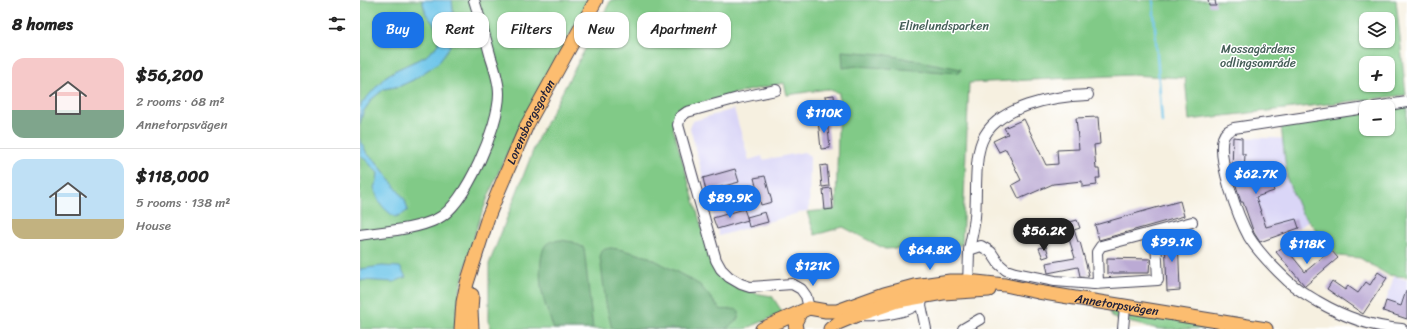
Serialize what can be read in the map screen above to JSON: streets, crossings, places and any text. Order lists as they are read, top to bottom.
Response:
{
  "streets": {
    "main road": ["Lorensborgsgatan", "Annetorpsvägen"]
  },
  "parks": ["Elinelundsparken", "Mossagårdens odlingsområde"],
  "page": {
    "heading": "8 homes",
    "map_buttons": ["+", "−"],
    "chip": [
      "Buy",
      "Rent",
      "Filters",
      "New",
      "Apartment"
    ],
    "list": [
      {
        "name": "$56,200",
        "note": "2 rooms · 68 m² · Annetorpsvägen"
      },
      {
        "name": "$118,000",
        "note": "5 rooms · 138 m² · House"
      }
    ],
    "price": [
      "$110K",
      "$62.7K",
      "$89.9K",
      "$56.2K",
      "$99.1K",
      "$118K",
      "$64.8K",
      "$121K"
    ]
  }
}
